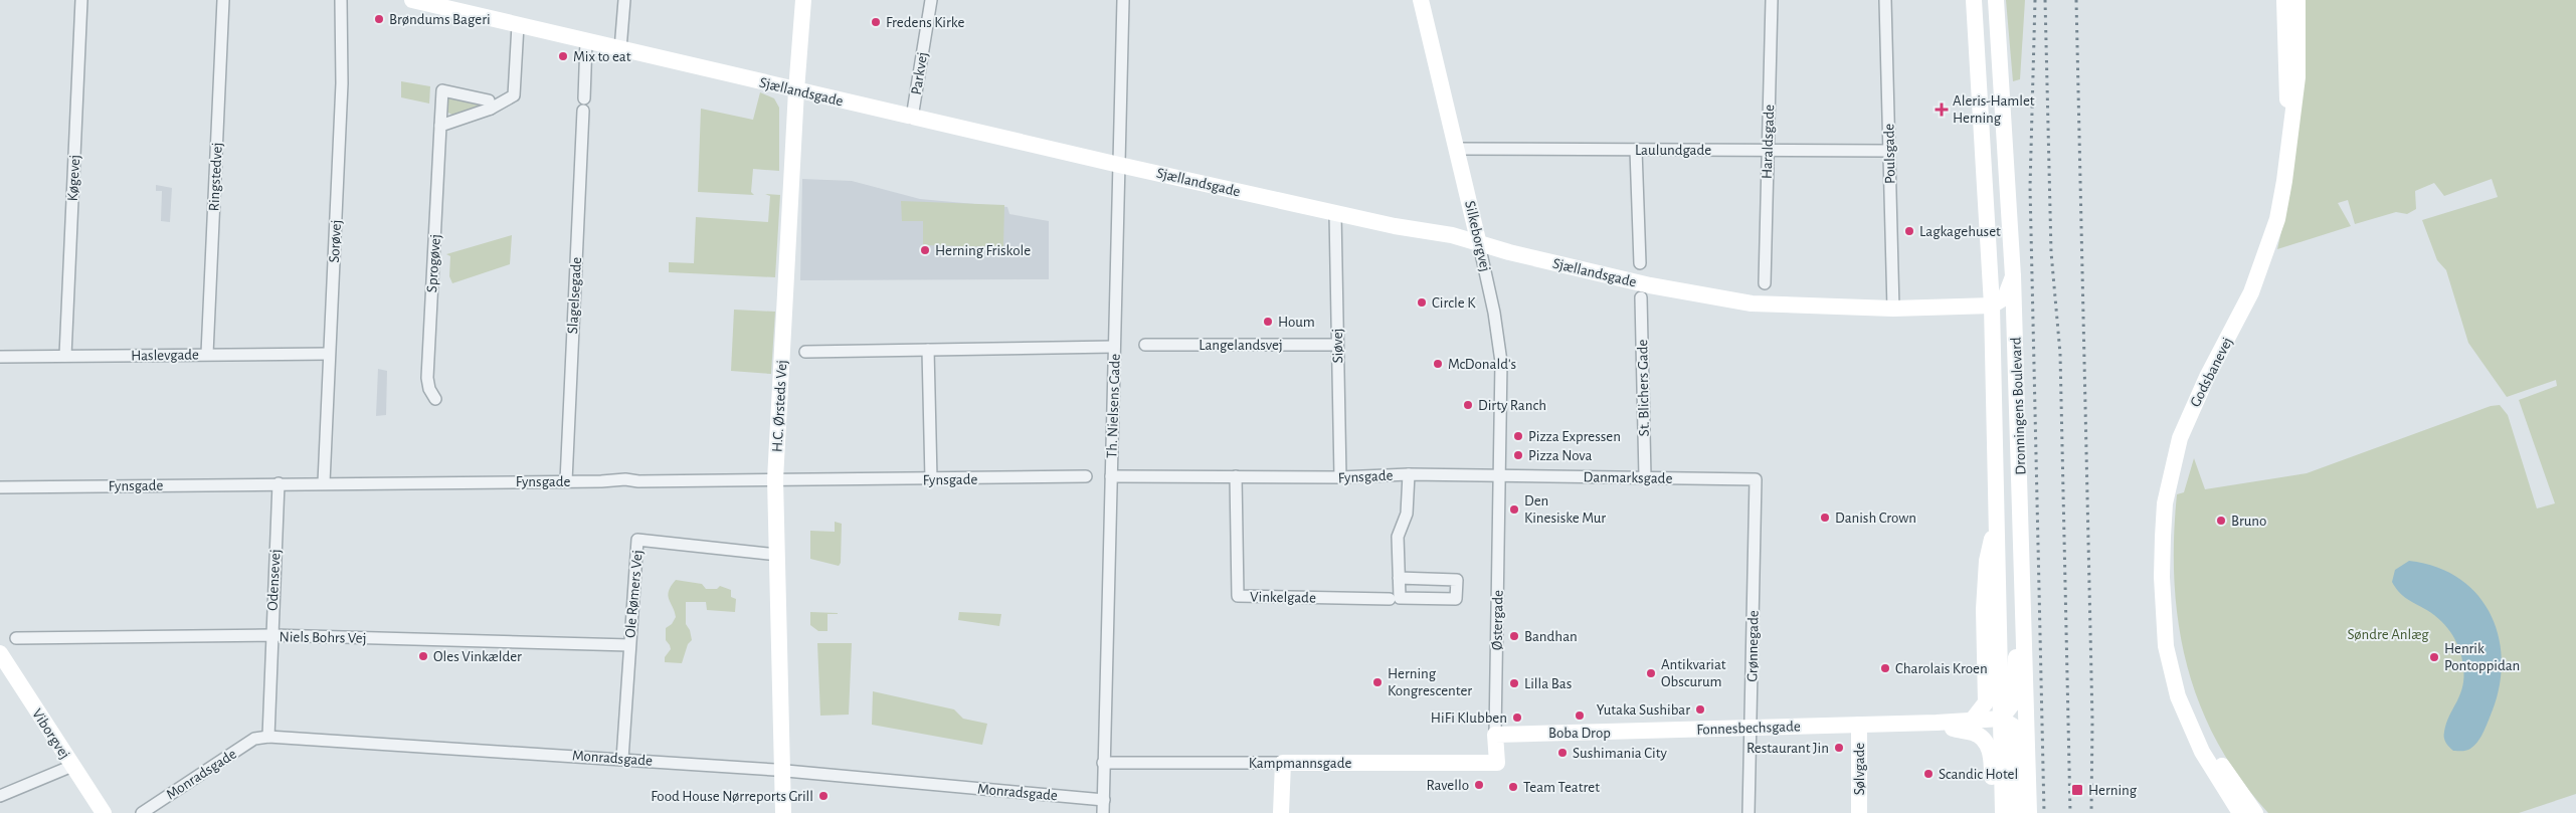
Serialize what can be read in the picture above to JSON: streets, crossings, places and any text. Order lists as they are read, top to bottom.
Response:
{
  "streets": {
    "street": [
      "Parkvej",
      "Sjællandsgade",
      "Haraldsgade",
      "Laulundgade",
      "Poulsgade",
      "Ringstedvej",
      "Køgevej",
      "Silkeborgvej",
      "Sorøvej",
      "Sprogøvej",
      "Slagelsegade",
      "Langelandsvej",
      "Siøvej",
      "Haslevgade",
      "Godsbanevej",
      "St. Blichers Gade",
      "H.C. Ørsteds Vej",
      "Th. Nielsens Gade",
      "Dronningens Boulevard",
      "Fynsgade",
      "Danmarksgade",
      "Odensevej",
      "Ole Rømers Vej",
      "Vinkelgade",
      "Østergade",
      "Niels Bohrs Vej",
      "Grønnegade",
      "Fonnesbechsgade",
      "Viborgvej",
      "Monradsgade",
      "Kampmannsgade",
      "Sølvgade"
    ]
  },
  "crossings": [
    ["Parkvej", "Sjællandsgade"],
    ["Sjællandsgade", "Poulsgade"],
    ["Sjællandsgade", "Silkeborgvej"],
    ["Sjællandsgade", "Slagelsegade"],
    ["Sjællandsgade", "Siøvej"],
    ["Sjællandsgade", "H.C. Ørsteds Vej"],
    ["Sjællandsgade", "Th. Nielsens Gade"],
    ["Sjællandsgade", "Dronningens Boulevard"],
    ["Haraldsgade", "Laulundgade"],
    ["Laulundgade", "Poulsgade"],
    ["Laulundgade", "Silkeborgvej"],
    ["Ringstedvej", "Haslevgade"],
    ["Køgevej", "Haslevgade"],
    ["Silkeborgvej", "Fynsgade"],
    ["Silkeborgvej", "Danmarksgade"],
    ["Silkeborgvej", "Østergade"],
    ["Sorøvej", "Haslevgade"],
    ["Sorøvej", "Fynsgade"],
    ["Slagelsegade", "Fynsgade"],
    ["Langelandsvej", "Siøvej"],
    ["Siøvej", "Fynsgade"],
    ["St. Blichers Gade", "Danmarksgade"],
    ["H.C. Ørsteds Vej", "Fynsgade"],
    ["H.C. Ørsteds Vej", "Ole Rømers Vej"],
    ["H.C. Ørsteds Vej", "Monradsgade"],
    ["Th. Nielsens Gade", "Fynsgade"],
    ["Th. Nielsens Gade", "Monradsgade"],
    ["Th. Nielsens Gade", "Kampmannsgade"],
    ["Dronningens Boulevard", "Fonnesbechsgade"],
    ["Fynsgade", "Danmarksgade"],
    ["Fynsgade", "Odensevej"],
    ["Fynsgade", "Vinkelgade"],
    ["Fynsgade", "Østergade"],
    ["Danmarksgade", "Østergade"],
    ["Danmarksgade", "Grønnegade"],
    ["Odensevej", "Niels Bohrs Vej"],
    ["Odensevej", "Monradsgade"],
    ["Ole Rømers Vej", "Niels Bohrs Vej"],
    ["Ole Rømers Vej", "Monradsgade"],
    ["Østergade", "Fonnesbechsgade"],
    ["Østergade", "Kampmannsgade"],
    ["Grønnegade", "Fonnesbechsgade"],
    ["Fonnesbechsgade", "Sølvgade"]
  ],
  "parks": ["Søndre Anlæg"],
  "places": {
    "other": [
      "Brøndums Bageri",
      "Fredens Kirke",
      "Mix to eat",
      "Lagkagehuset",
      "Herning Friskole",
      "Circle K",
      "Houm",
      "McDonald's",
      "Dirty Ranch",
      "Pizza Expressen",
      "Pizza Nova",
      "Den Kinesiske Mur",
      "Danish Crown",
      "Bruno",
      "Bandhan",
      "Oles Vinkælder",
      "Henrik Pontoppidan",
      "Charolais Kroen",
      "Antikvariat Obscurum",
      "Herning Kongrescenter",
      "Lilla Bas",
      "Yutaka Sushibar",
      "Boba Drop",
      "HiFi Klubben",
      "Restaurant Jin",
      "Sushimania City",
      "Scandic Hotel",
      "Ravello",
      "Team Teatret",
      "Food House Nørreports Grill"
    ],
    "health": ["Aleris-Hamlet Herning"],
    "transit": ["Herning"]
  }
}
